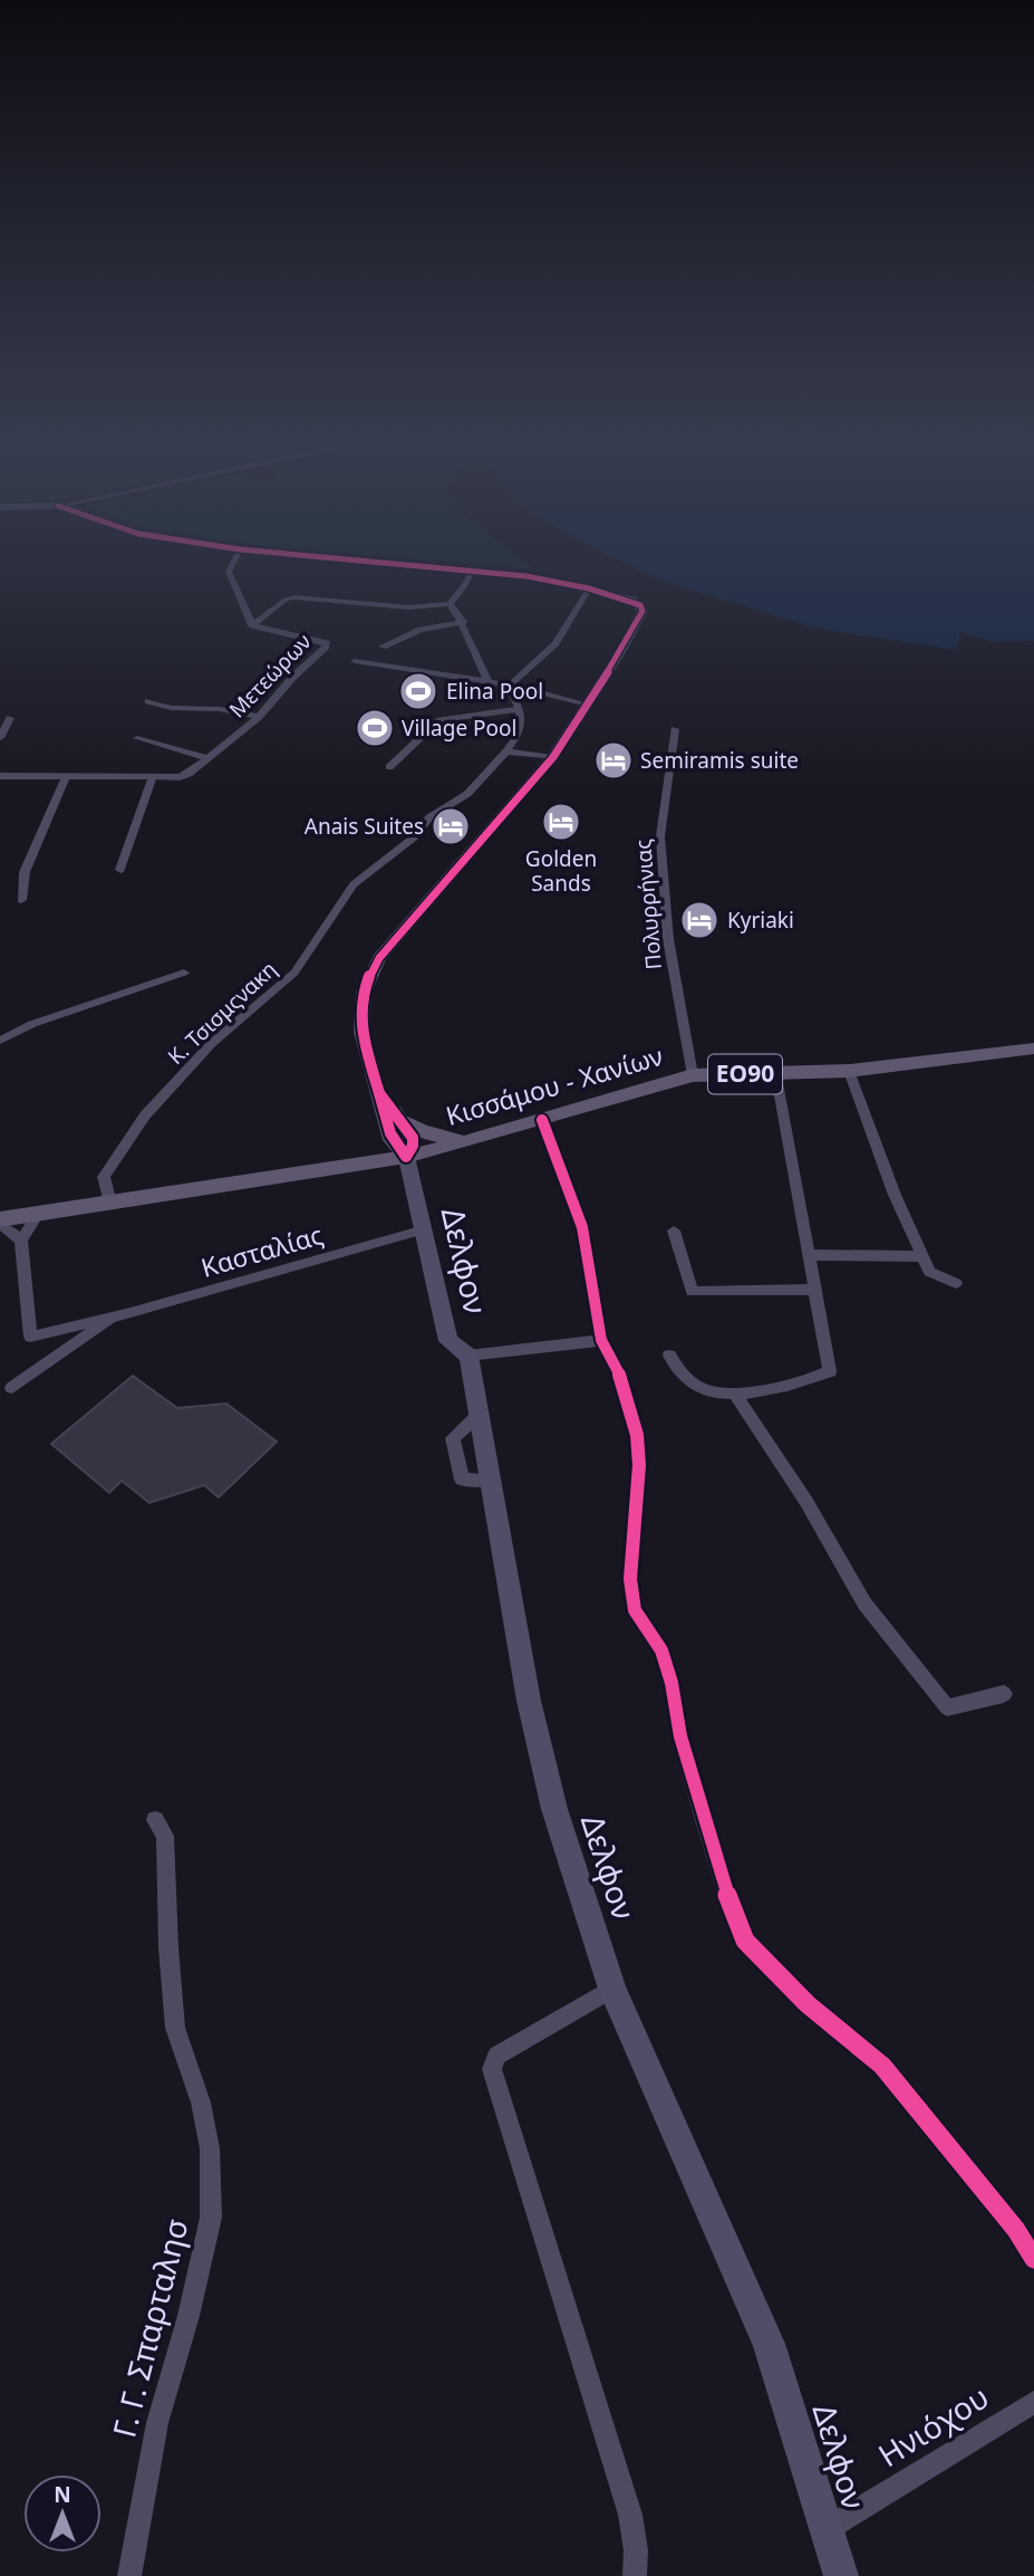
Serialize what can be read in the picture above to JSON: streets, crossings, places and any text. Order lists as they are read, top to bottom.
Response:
{
  "streets": {
    "main road": ["ΕΟ90", "Κισσάμου - Χανίων"],
    "street": [
      "Μετεώρων",
      "Πολυρρήνιας",
      "Κ. Τσισμςνακη",
      "Κασταλίας",
      "Δελφον",
      "Γ. Γ. Σπαρταλησ",
      "Ηνιόχου"
    ]
  },
  "crossings": [
    ["Πολυρρήνιας", "Κισσάμου - Χανίων"],
    ["Κ. Τσισμςνακη", "Κισσάμου - Χανίων"],
    ["Κισσάμου - Χανίων", "Δελφον"],
    ["Κασταλίας", "Δελφον"],
    ["Δελφον", "Ηνιόχου"]
  ],
  "places": {
    "sports": ["Elina Pool", "Village Pool"],
    "hotel": [
      "Semiramis suite",
      "Golden Sands",
      "Anais Suites",
      "Kyriaki"
    ]
  },
  "north": "top"
}
